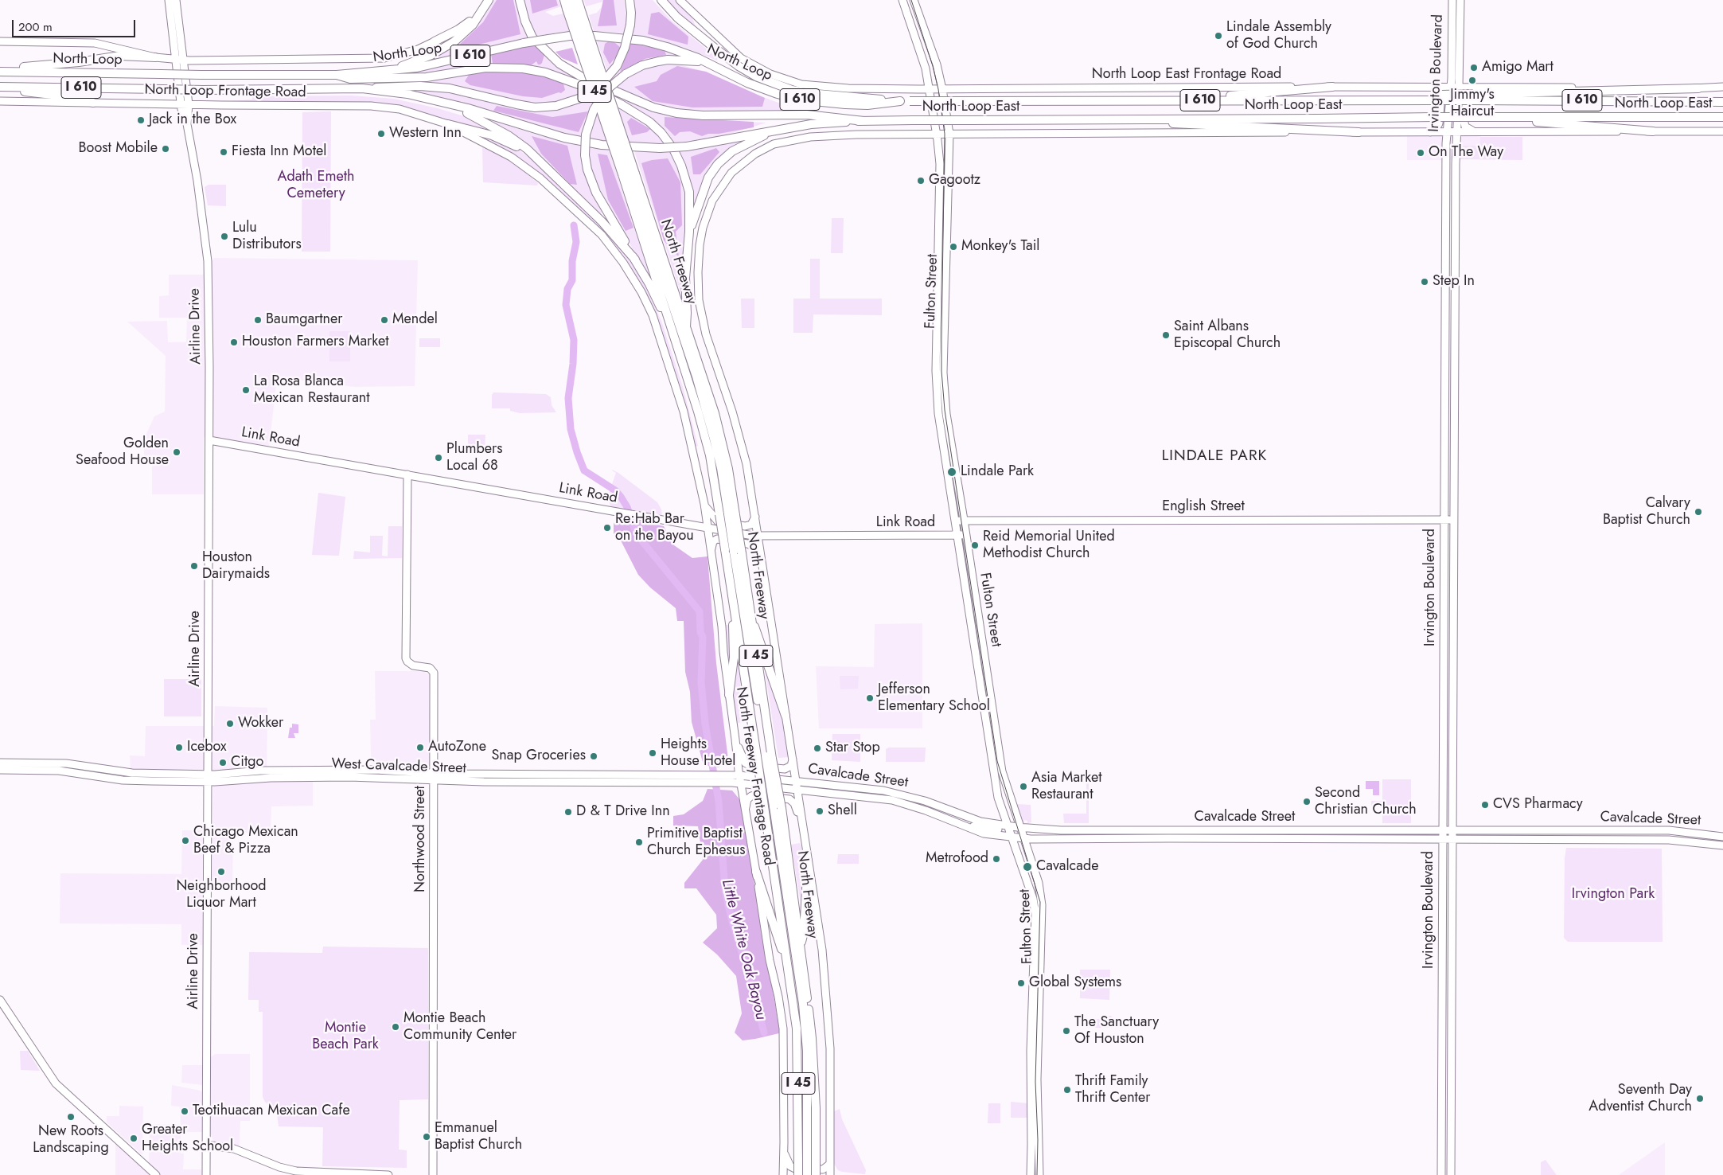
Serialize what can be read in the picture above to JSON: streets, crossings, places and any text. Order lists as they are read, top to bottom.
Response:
{
  "streets": {
    "highway": [
      "North Loop",
      "I 610",
      "I 45",
      "North Loop East",
      "North Freeway"
    ],
    "main road": [
      "Irvington Boulevard",
      "North Loop East Frontage Road",
      "North Loop Frontage Road",
      "Fulton Street",
      "Airline Drive",
      "Link Road",
      "English Street",
      "West Cavalcade Street",
      "North Freeway Frontage Road",
      "Cavalcade Street",
      "Northwood Street"
    ]
  },
  "crossings": [
    ["North Loop", "North Loop East"],
    ["Irvington Boulevard", "North Loop East Frontage Road"],
    ["Irvington Boulevard", "English Street"],
    ["Irvington Boulevard", "Cavalcade Street"],
    ["North Loop East Frontage Road", "North Loop East"],
    ["North Loop East Frontage Road", "Fulton Street"],
    ["North Loop Frontage Road", "Airline Drive"],
    ["North Loop Frontage Road", "North Freeway Frontage Road"],
    ["Fulton Street", "Link Road"],
    ["Fulton Street", "English Street"],
    ["Fulton Street", "Cavalcade Street"],
    ["Airline Drive", "Link Road"],
    ["Airline Drive", "West Cavalcade Street"],
    ["Link Road", "North Freeway Frontage Road"],
    ["Link Road", "Northwood Street"],
    ["West Cavalcade Street", "North Freeway Frontage Road"],
    ["West Cavalcade Street", "Cavalcade Street"],
    ["West Cavalcade Street", "Northwood Street"]
  ],
  "districts": ["LINDALE PARK"],
  "water": ["Little White Oak Bayou"],
  "parks": ["Adath Emeth Cemetery", "Irvington Park", "Montie Beach Park"],
  "places": [
    "Lindale Assembly of God Church",
    "Amigo Mart",
    "Jimmy's Haircut",
    "Jack in the Box",
    "Western Inn",
    "Boost Mobile",
    "Fiesta Inn Motel",
    "On The Way",
    "Gagootz",
    "Lulu Distributors",
    "Monkey's Tail",
    "Step In",
    "Baumgartner",
    "Mendel",
    "Saint Albans Episcopal Church",
    "Houston Farmers Market",
    "La Rosa Blanca Mexican Restaurant",
    "Golden Seafood House",
    "Plumbers Local 68",
    "Lindale Park",
    "Calvary Baptist Church",
    "Re:Hab Bar on the Bayou",
    "Reid Memorial United Methodist Church",
    "Houston Dairymaids",
    "Jefferson Elementary School",
    "Wokker",
    "Icebox",
    "AutoZone",
    "Star Stop",
    "Heights House Hotel",
    "Snap Groceries",
    "Citgo",
    "Asia Market Restaurant",
    "Second Christian Church",
    "CVS Pharmacy",
    "Shell",
    "D & T Drive Inn",
    "Chicago Mexican Beef & Pizza",
    "Primitive Baptist Church Ephesus",
    "Metrofood",
    "Cavalcade",
    "Neighborhood Liquor Mart",
    "Global Systems",
    "Montie Beach Community Center",
    "The Sanctuary Of Houston",
    "Thrift Family Thrift Center",
    "Seventh Day Adventist Church",
    "Teotihuacan Mexican Cafe",
    "New Roots Landscaping",
    "Emmanuel Baptist Church",
    "Greater Heights School"
  ],
  "scale_bar": "200 m"
}
